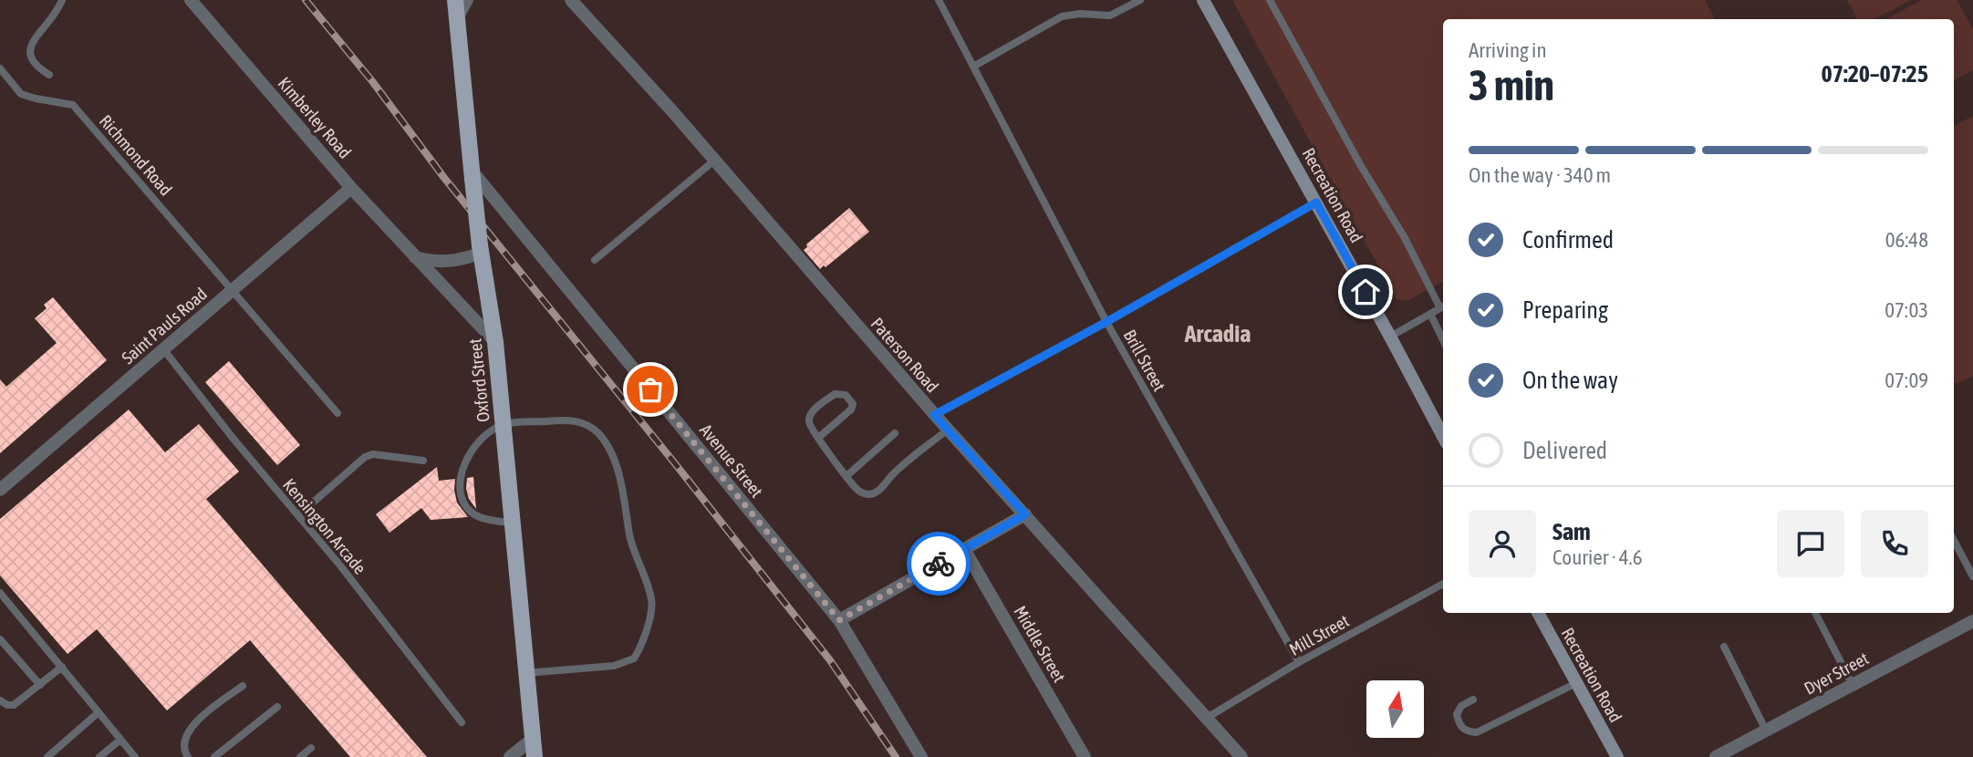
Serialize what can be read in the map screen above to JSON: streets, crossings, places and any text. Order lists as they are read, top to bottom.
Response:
{
  "streets": {
    "main road": ["Oxford Street"],
    "street": [
      "Kimberley Road",
      "Recreation Road",
      "Saint Pauls Road",
      "Paterson Road",
      "Avenue Street",
      "Middle Street",
      "Dyer Street"
    ],
    "lane": [
      "Richmond Road",
      "Brill Street",
      "Kensington Arcade",
      "Mill Street"
    ]
  },
  "crossings": [
    ["Kimberley Road", "Saint Pauls Road"],
    ["Kimberley Road", "Oxford Street"],
    ["Richmond Road", "Saint Pauls Road"],
    ["Saint Pauls Road", "Kensington Arcade"],
    ["Paterson Road", "Mill Street"],
    ["Brill Street", "Mill Street"],
    ["Oxford Street", "Avenue Street"]
  ],
  "districts": ["Arcadia"],
  "north": "top",
  "page": {
    "heading": ["3 min", "Arriving in", "07:20–07:25"],
    "panel": ["Sam", "Courier · 4.6"],
    "bar": "On the way · 340 m",
    "list": [
      ["Confirmed", "06:48"],
      ["Preparing", "07:03"],
      ["On the way", "07:09"],
      "Delivered"
    ]
  }
}
